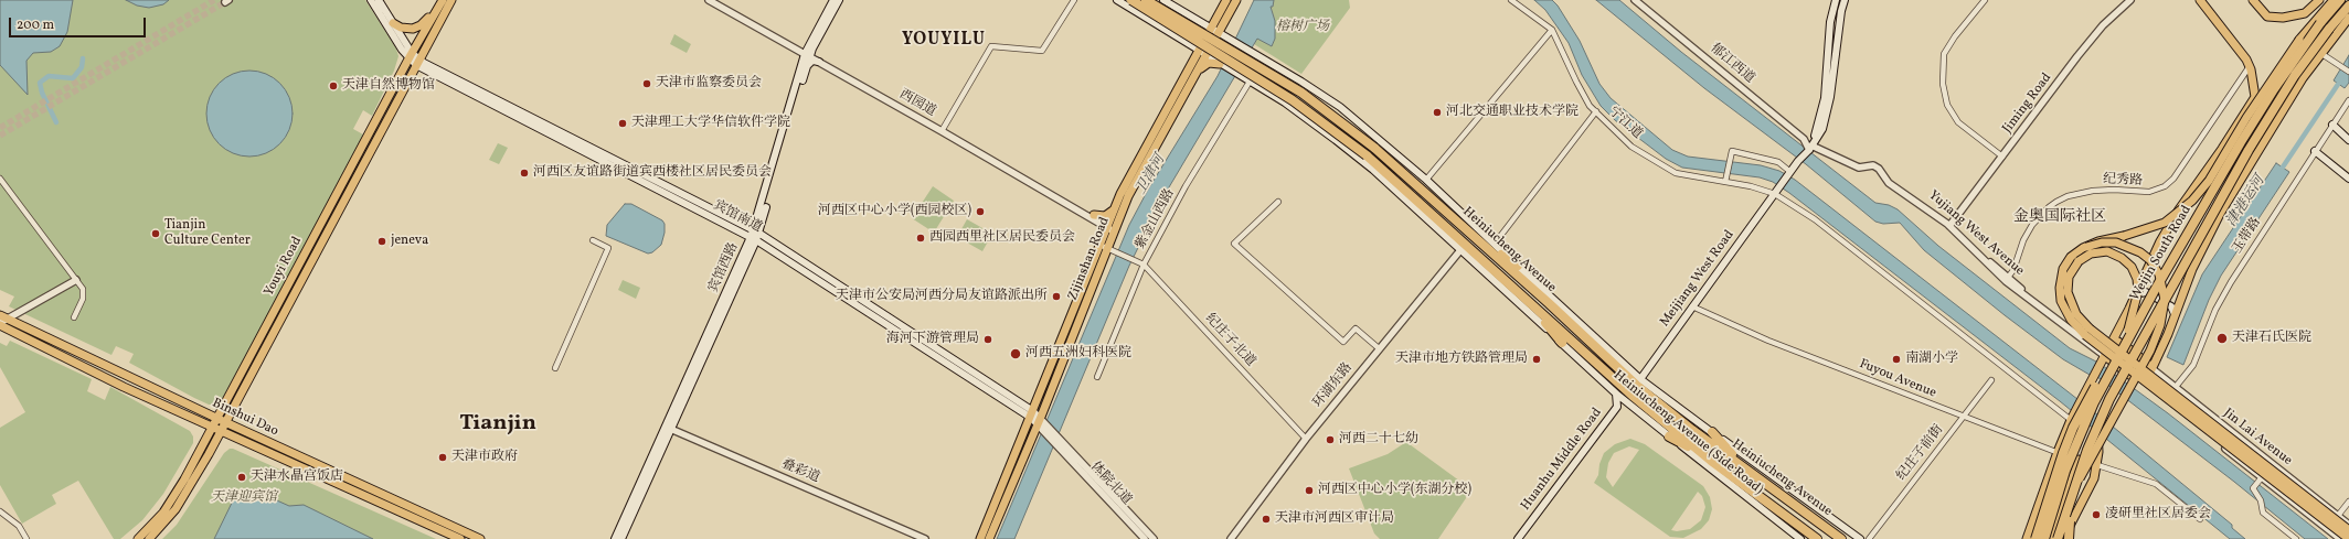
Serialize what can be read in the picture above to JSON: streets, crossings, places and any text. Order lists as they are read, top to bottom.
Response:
{
  "streets": {
    "highway": ["Heiniucheng Avenue", "Weijin South Road"],
    "main road": [
      "宾馆南道",
      "Zijinshan Road",
      "Youyi Road",
      "宾馆西路",
      "Meijiang West Road",
      "Binshui Dao",
      "Heiniucheng Avenue (Side Road)",
      "Huanhu Middle Road"
    ],
    "street": [
      "郁江西道",
      "西园道",
      "Jiming Road",
      "宁江道",
      "纪秀路",
      "紫金山西路",
      "Yujiang West Avenue",
      "玉带路",
      "纪庄子北道",
      "Fuyou Avenue",
      "环湖东路",
      "Jin Lai Avenue",
      "纪庄子前街",
      "叠彩道",
      "体院北道"
    ]
  },
  "crossings": [
    ["郁江西道", "Yujiang West Avenue"],
    ["郁江西道", "Meijiang West Road"],
    ["西园道", "Zijinshan Road"],
    ["西园道", "宾馆西路"],
    ["Jiming Road", "Yujiang West Avenue"],
    ["宁江道", "Meijiang West Road"],
    ["纪秀路", "Yujiang West Avenue"],
    ["宾馆南道", "Zijinshan Road"],
    ["宾馆南道", "Youyi Road"],
    ["宾馆南道", "宾馆西路"],
    ["紫金山西路", "纪庄子北道"],
    ["Yujiang West Avenue", "Meijiang West Road"],
    ["玉带路", "Jin Lai Avenue"],
    ["Heiniucheng Avenue", "Meijiang West Road"],
    ["Heiniucheng Avenue", "Heiniucheng Avenue (Side Road)"],
    ["Zijinshan Road", "纪庄子北道"],
    ["Youyi Road", "Binshui Dao"],
    ["宾馆西路", "叠彩道"],
    ["Meijiang West Road", "Fuyou Avenue"],
    ["Meijiang West Road", "Heiniucheng Avenue (Side Road)"],
    ["纪庄子北道", "环湖东路"],
    ["Fuyou Avenue", "纪庄子前街"],
    ["Heiniucheng Avenue (Side Road)", "Huanhu Middle Road"]
  ],
  "districts": ["YOUYILU", "金奥国际社区", "Tianjin"],
  "water": ["卫津河", "津港运河"],
  "parks": ["榕树广场", "天津迎宾馆"],
  "places": [
    "天津市监察委员会",
    "天津自然博物馆",
    "河北交通职业技术学院",
    "天津理工大学华信软件学院",
    "河西区友谊路街道宾西楼社区居民委员会",
    "河西区中心小学(西园校区)",
    "Tianjin Culture Center",
    "西园西里社区居民委员会",
    "jeneva",
    "天津市公安局河西分局友谊路派出所",
    "天津石氏医院",
    "海河下游管理局",
    "河西五洲妇科医院",
    "天津市地方铁路管理局",
    "南湖小学",
    "河西二十七幼",
    "天津市政府",
    "天津水晶宫饭店",
    "河西区中心小学(东湖分校)",
    "凌研里社区居委会",
    "天津市河西区审计局"
  ],
  "scale_bar": "200 m"
}
